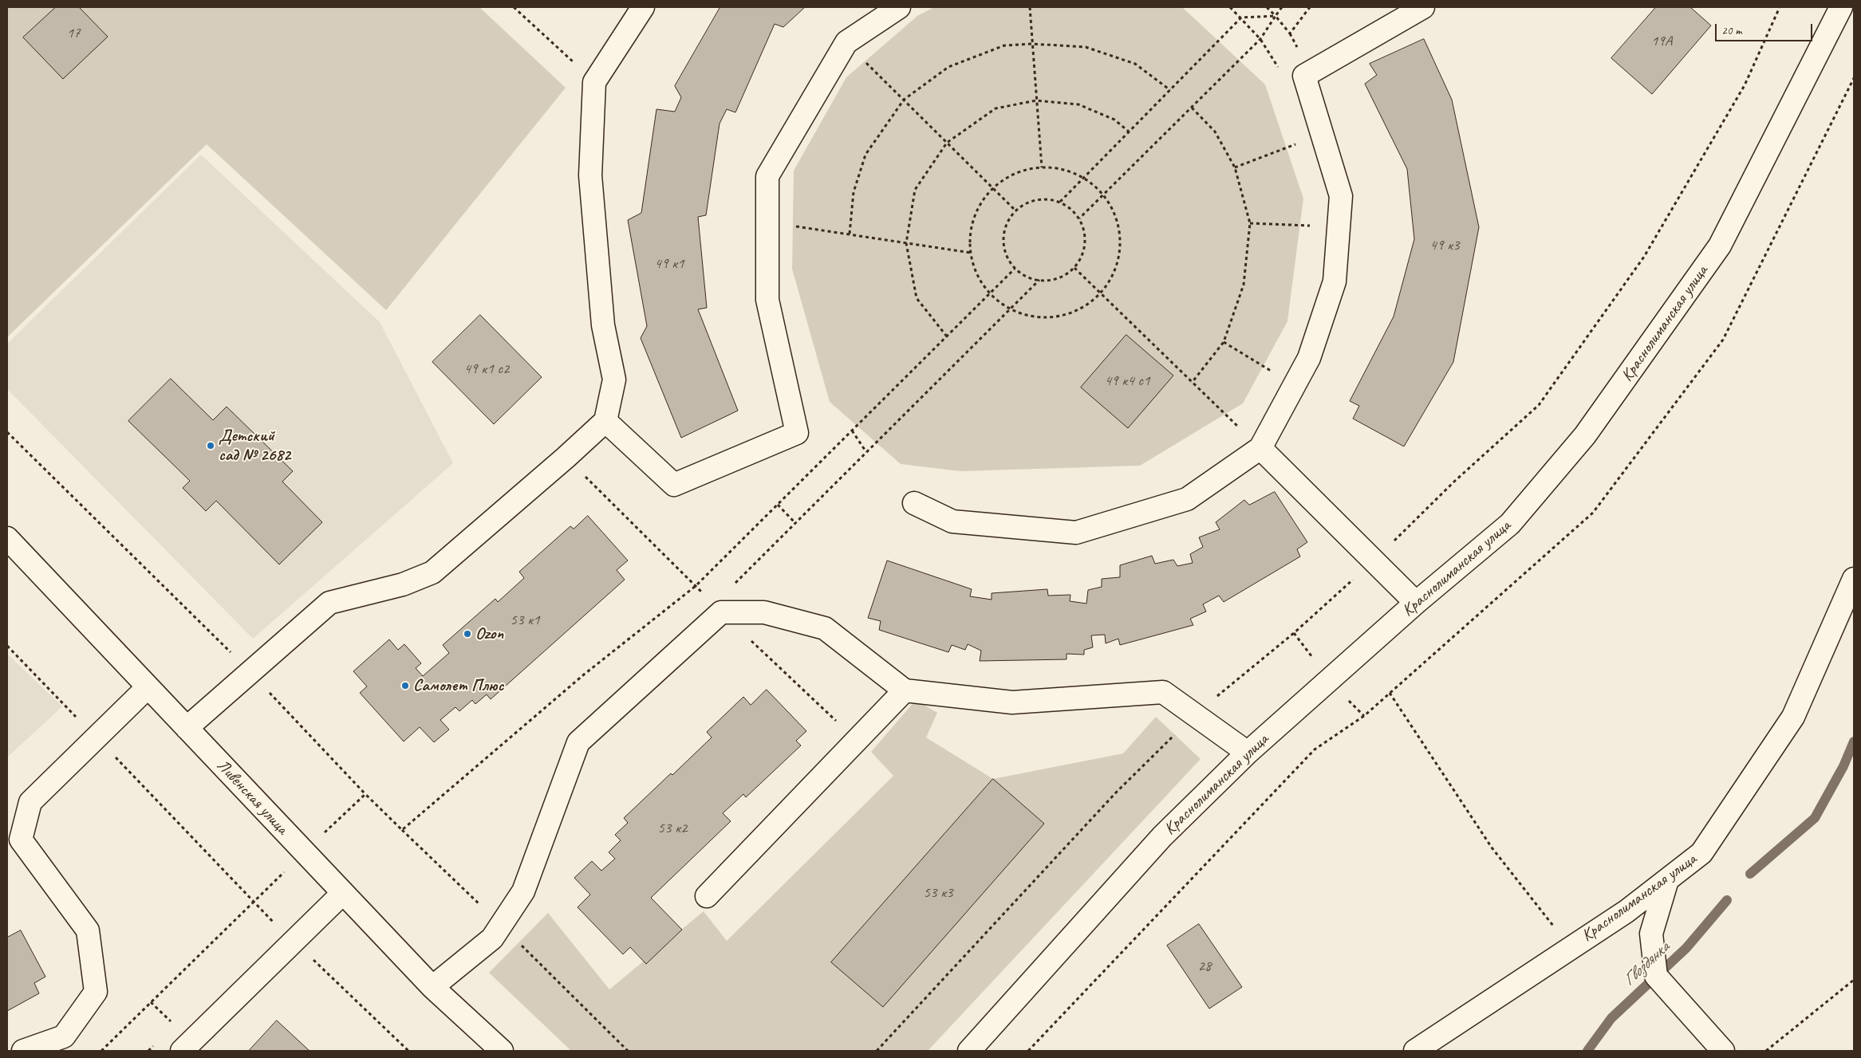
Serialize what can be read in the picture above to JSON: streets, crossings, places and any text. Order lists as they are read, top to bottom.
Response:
{
  "streets": {
    "street": ["Краснолиманская улица", "Ливенская улица"]
  },
  "water": ["Гвоздянка"],
  "places": ["Детский сад № 2682", "Ozon", "Самолет Плюс"],
  "house_numbers": [
    "17",
    "19А",
    "49 к3",
    "49 к1",
    "49 к1 с2",
    "49 к4 с1",
    "53 к1",
    "53 к2",
    "53 к3",
    "28"
  ],
  "scale_bar": "20 m"
}
